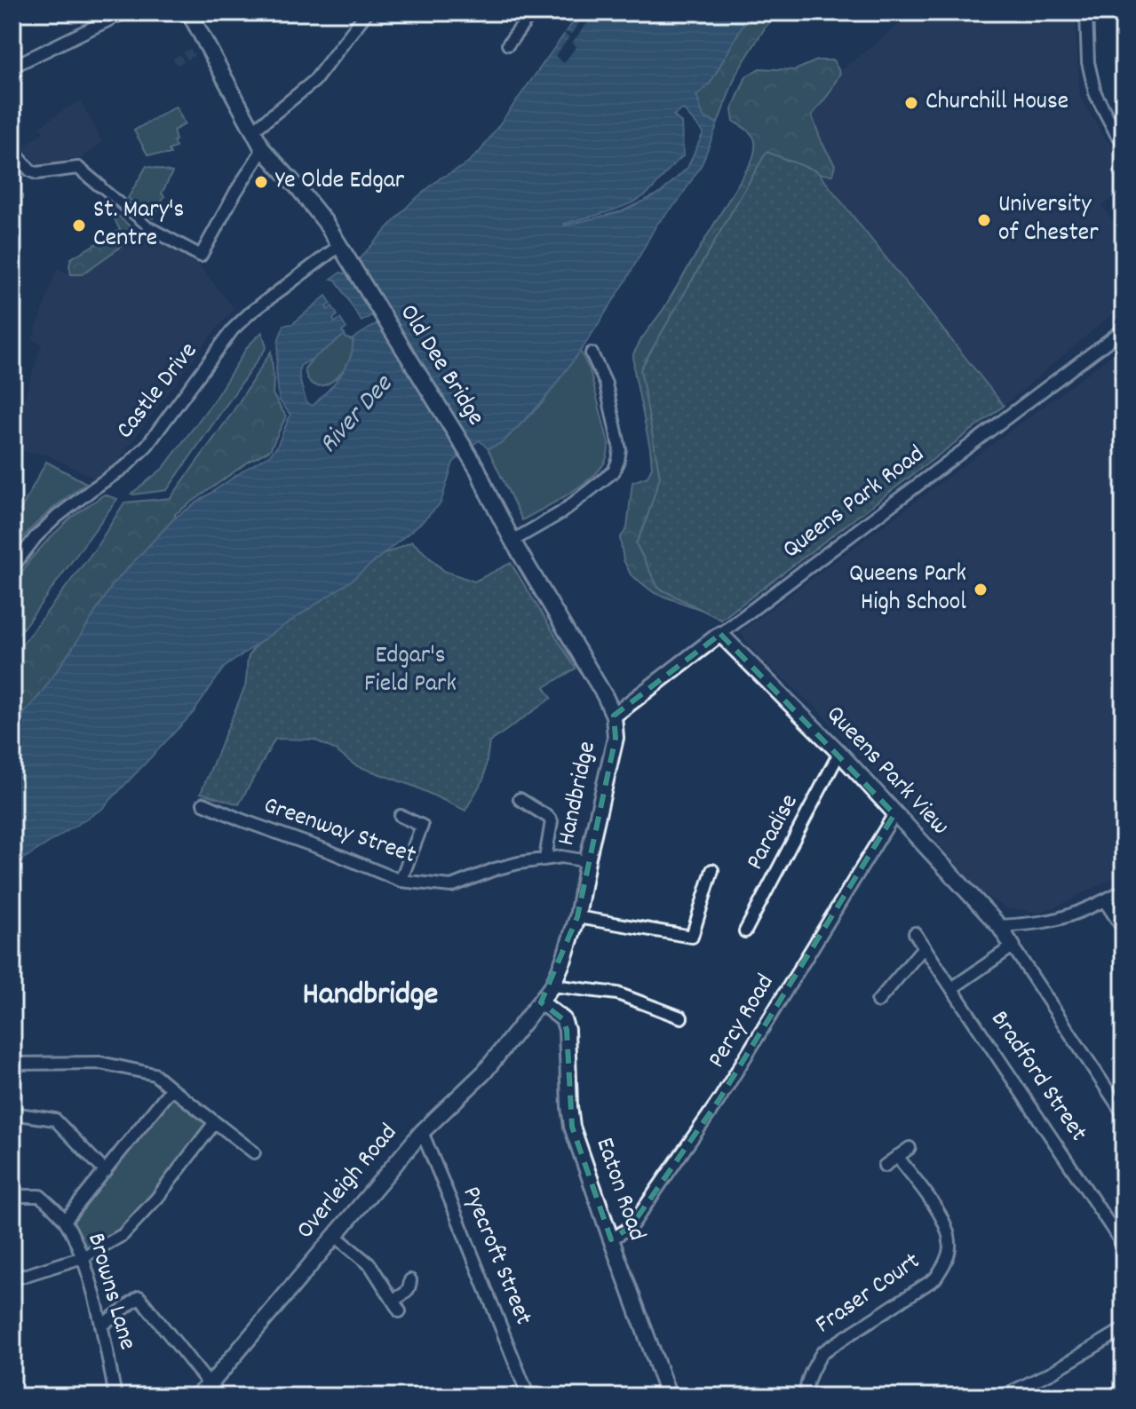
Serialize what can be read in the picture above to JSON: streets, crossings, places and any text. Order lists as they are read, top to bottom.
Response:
{
  "streets": {
    "street": [
      "Old Dee Bridge",
      "Castle Drive",
      "Queens Park Road",
      "Queens Park View",
      "Handbridge",
      "Greenway Street",
      "Paradise",
      "Percy Road",
      "Bradford Street",
      "Overleigh Road",
      "Eaton Road",
      "Pyecroft Street",
      "Browns Lane",
      "Fraser Court"
    ]
  },
  "crossings": [
    ["Old Dee Bridge", "Castle Drive"],
    ["Old Dee Bridge", "Handbridge"],
    ["Queens Park Road", "Queens Park View"],
    ["Queens Park Road", "Handbridge"],
    ["Queens Park View", "Paradise"],
    ["Queens Park View", "Percy Road"],
    ["Handbridge", "Greenway Street"],
    ["Handbridge", "Overleigh Road"],
    ["Handbridge", "Eaton Road"],
    ["Percy Road", "Eaton Road"],
    ["Overleigh Road", "Eaton Road"],
    ["Overleigh Road", "Pyecroft Street"]
  ],
  "districts": ["Handbridge"],
  "water": ["River Dee"],
  "parks": ["Edgar's Field Park"],
  "places": [
    "Churchill House",
    "Ye Olde Edgar",
    "University of Chester",
    "St. Mary's Centre",
    "Queens Park High School"
  ]
}
